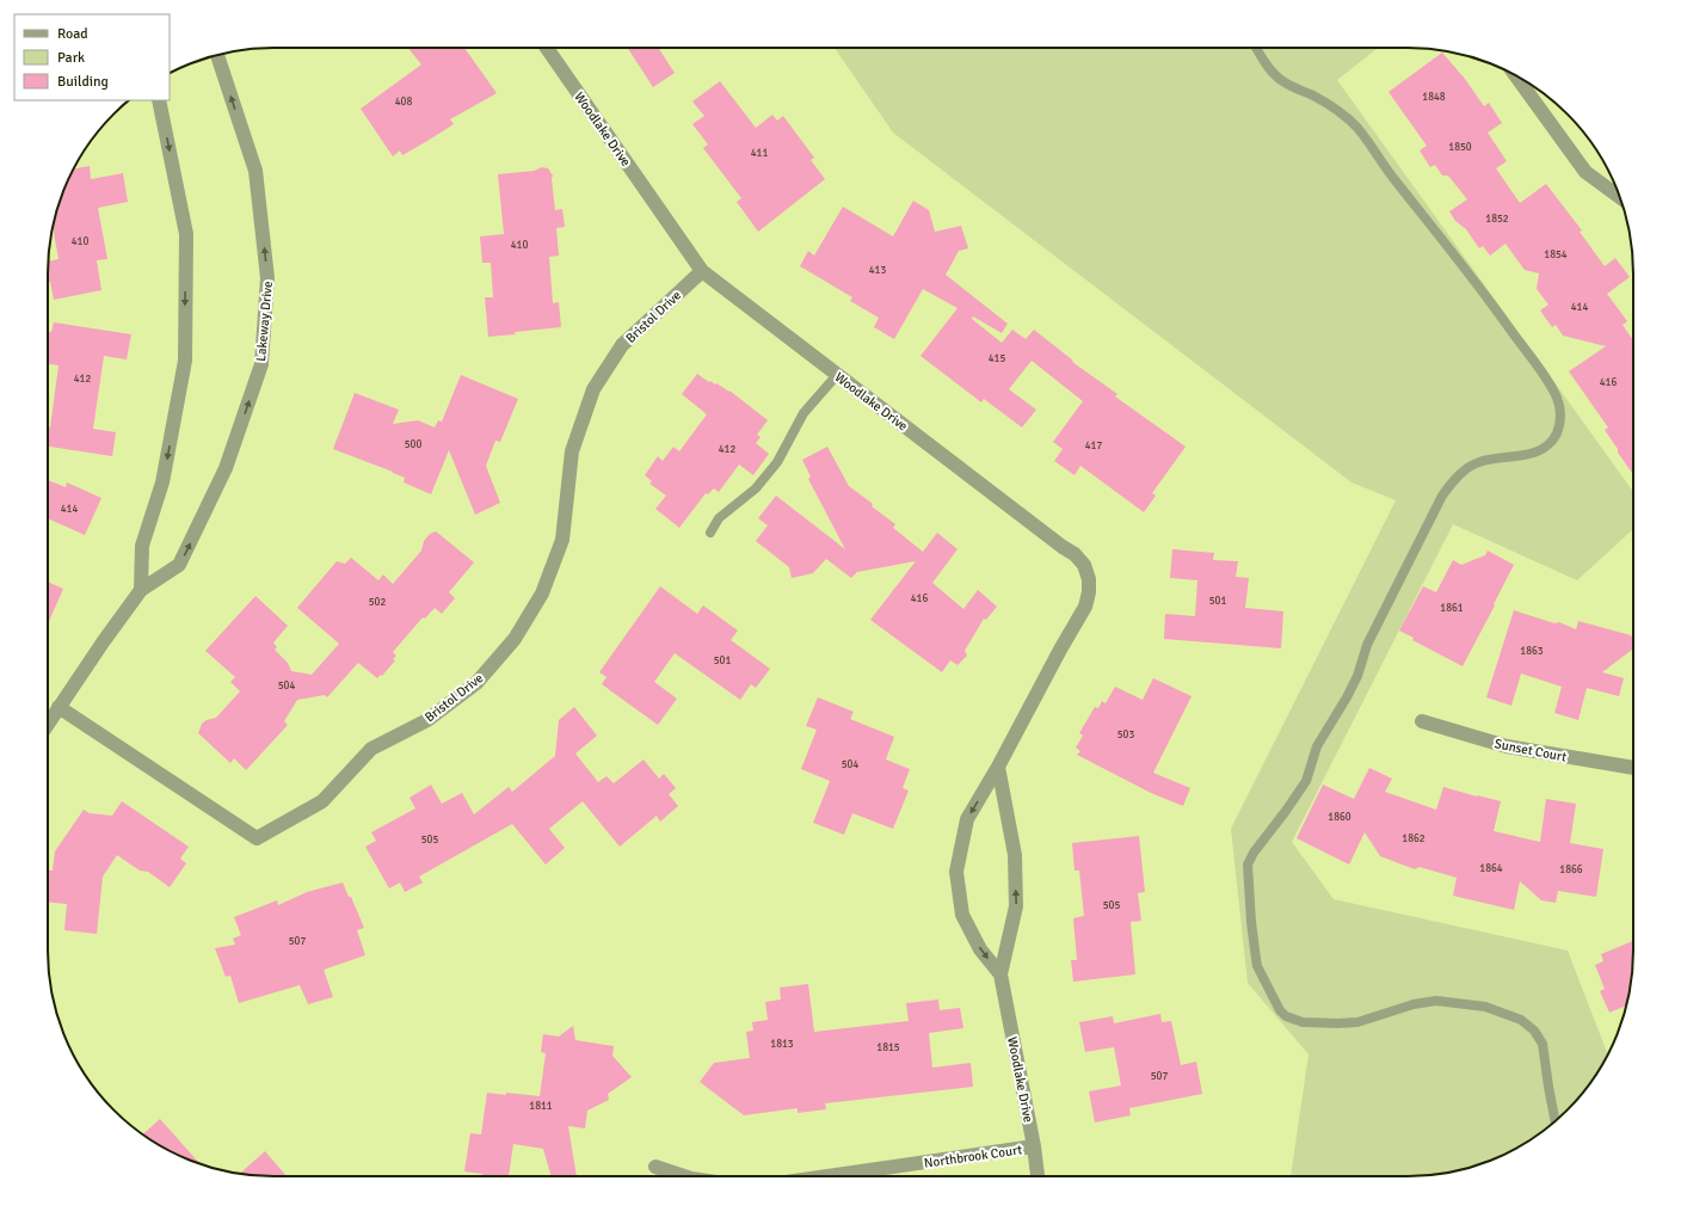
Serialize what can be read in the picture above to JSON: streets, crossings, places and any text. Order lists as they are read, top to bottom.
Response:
{
  "streets": {
    "street": [
      "Woodlake Drive",
      "Bristol Drive",
      "Lakeway Drive",
      "Sunset Court",
      "Northbrook Court"
    ]
  },
  "crossings": [
    ["Woodlake Drive", "Bristol Drive"],
    ["Woodlake Drive", "Northbrook Court"],
    ["Bristol Drive", "Lakeway Drive"]
  ],
  "house_numbers": [
    "1848",
    "408",
    "1850",
    "411",
    "1852",
    "410",
    "410",
    "1854",
    "413",
    "414",
    "415",
    "412",
    "416",
    "500",
    "417",
    "412",
    "414",
    "416",
    "501",
    "502",
    "1861",
    "1863",
    "501",
    "504",
    "503",
    "504",
    "1860",
    "1862",
    "505",
    "1864",
    "1866",
    "505",
    "507",
    "1813",
    "1815",
    "507",
    "1811"
  ],
  "legend": ["Road", "Park", "Building"]
}
